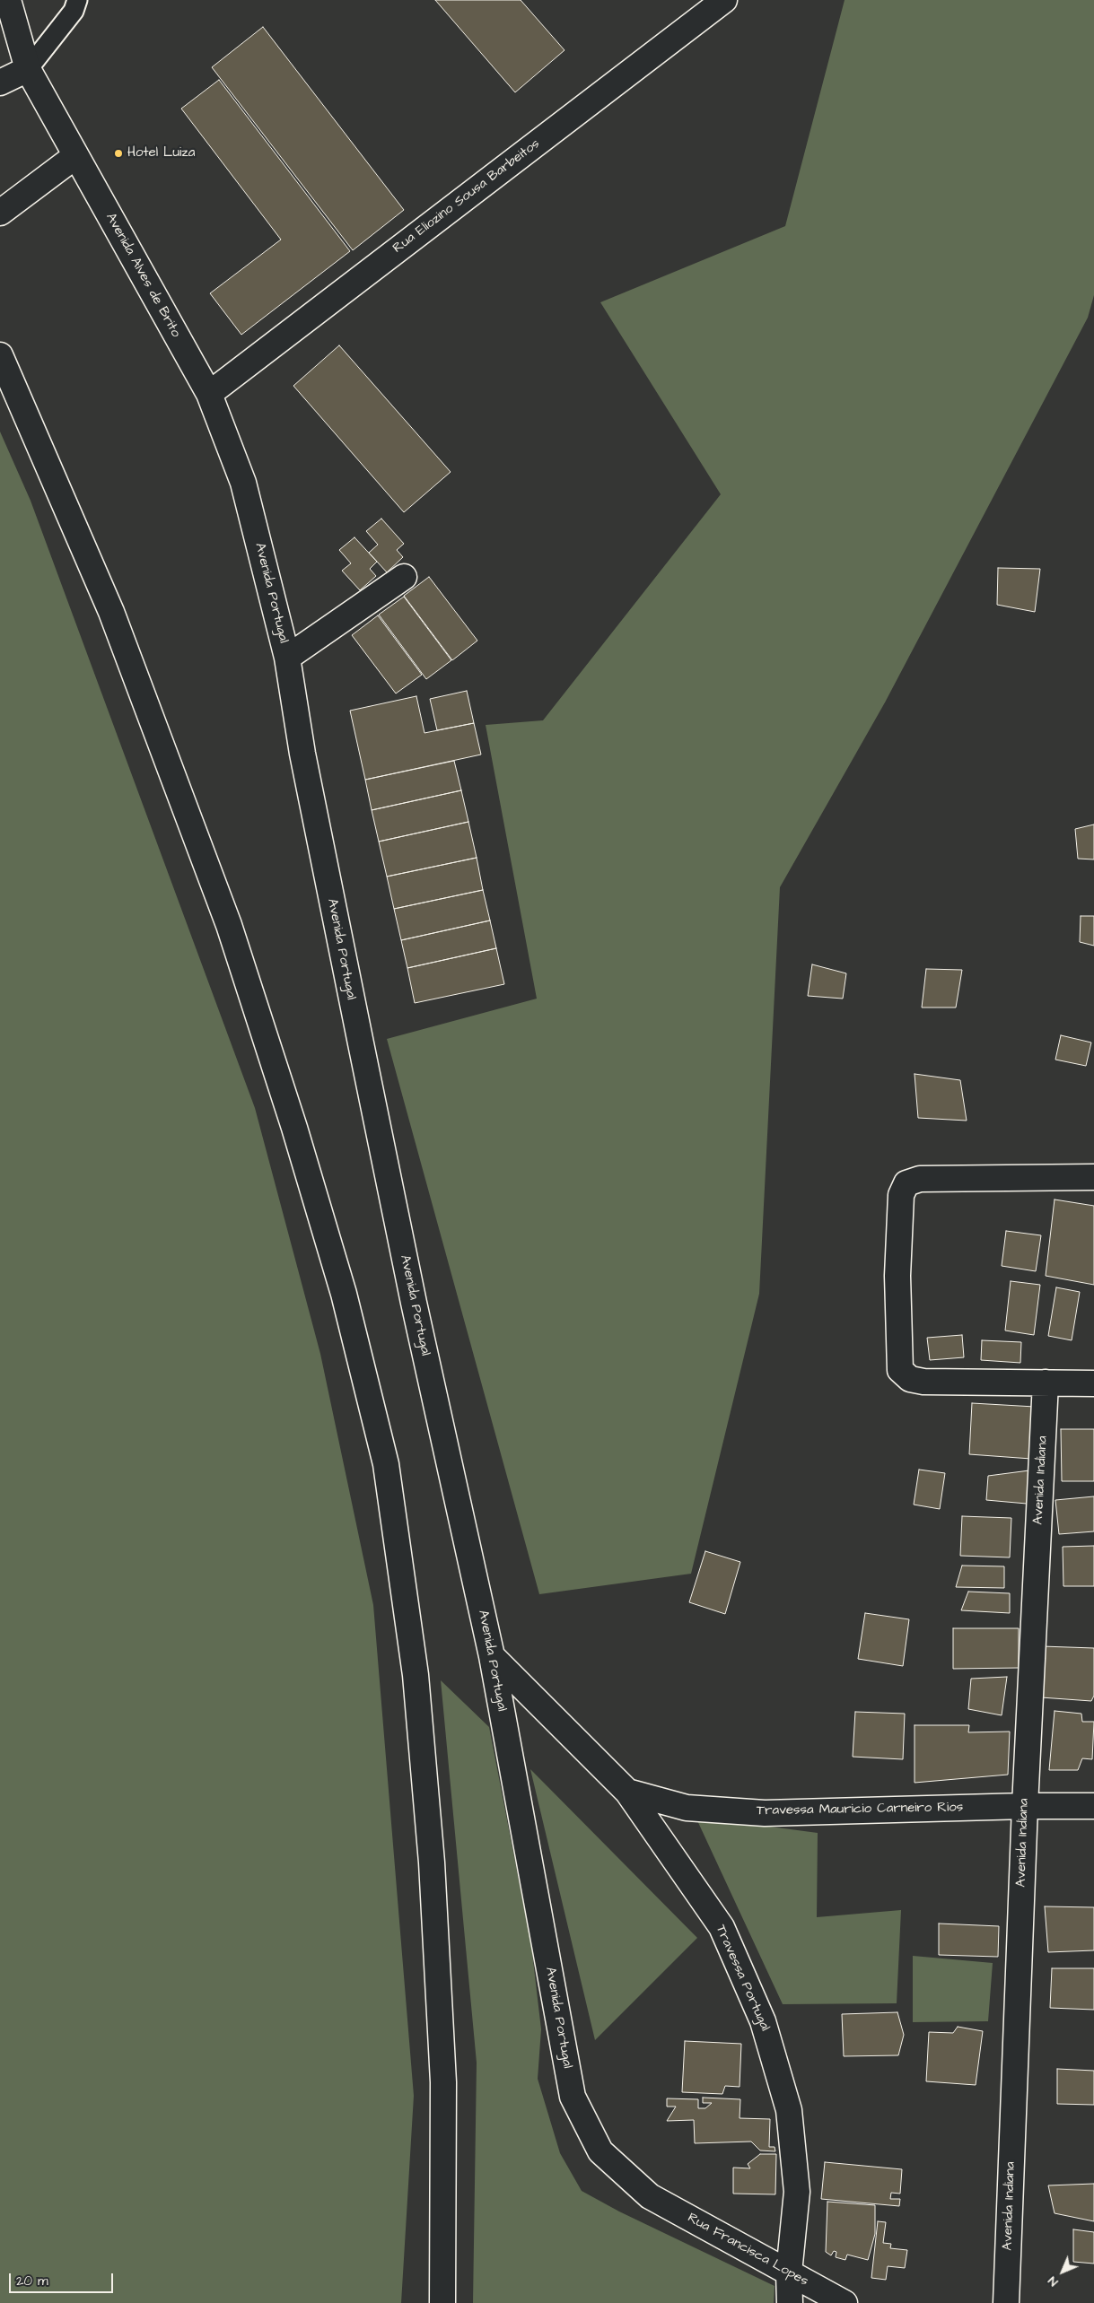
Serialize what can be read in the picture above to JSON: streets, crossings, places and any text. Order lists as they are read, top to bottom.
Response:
{
  "streets": {
    "street": [
      "Rua Eliozino Sousa Barbeitos",
      "Avenida Alves de Brito",
      "Avenida Portugal",
      "Avenida Indiana",
      "Travessa Mauricio Carneiro Rios",
      "Travessa Portugal",
      "Rua Francisca Lopes"
    ]
  },
  "crossings": [
    ["Rua Eliozino Sousa Barbeitos", "Avenida Alves de Brito"],
    ["Rua Eliozino Sousa Barbeitos", "Avenida Portugal"],
    ["Avenida Alves de Brito", "Avenida Portugal"],
    ["Avenida Portugal", "Travessa Portugal"],
    ["Avenida Portugal", "Rua Francisca Lopes"],
    ["Avenida Indiana", "Travessa Mauricio Carneiro Rios"],
    ["Travessa Mauricio Carneiro Rios", "Travessa Portugal"],
    ["Travessa Portugal", "Rua Francisca Lopes"]
  ],
  "places": ["Hotel Luiza"],
  "scale_bar": "20 m",
  "north": "bottom left"
}
